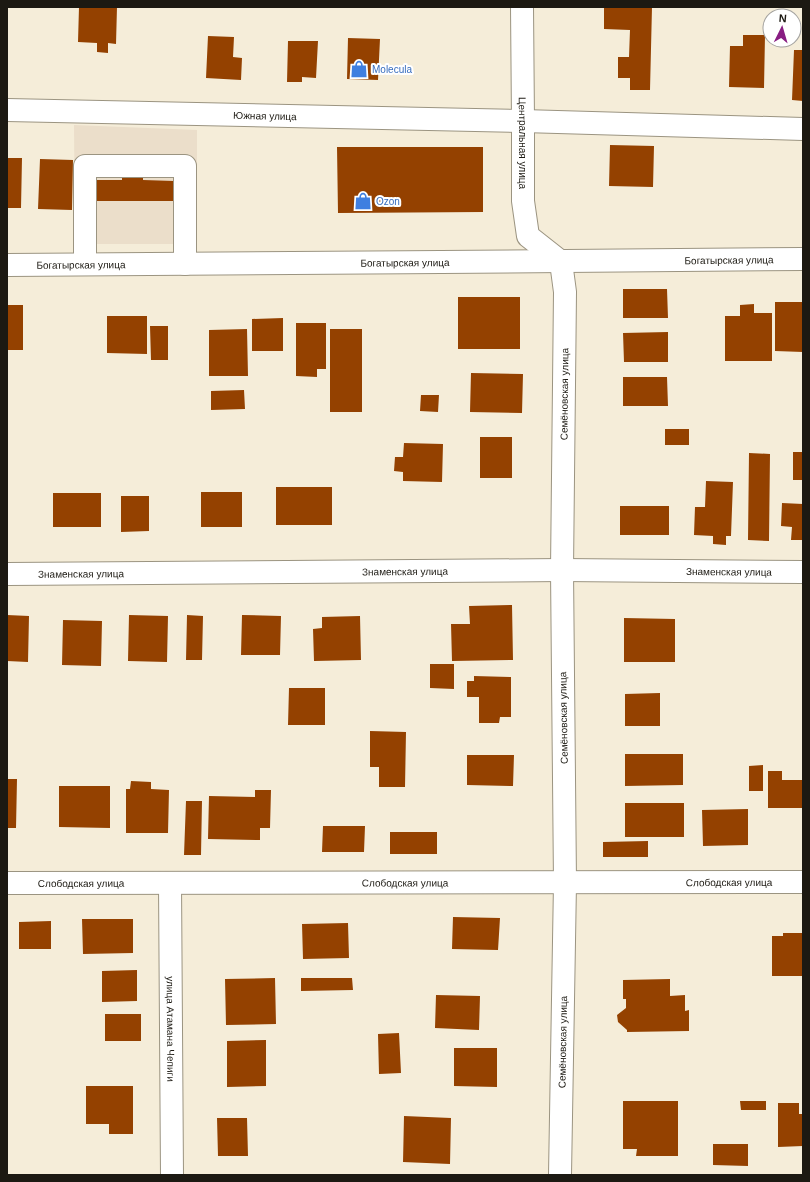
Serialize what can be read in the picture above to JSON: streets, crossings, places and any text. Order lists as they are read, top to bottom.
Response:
{
  "streets": {
    "street": [
      "Южная улица",
      "Центральная улица",
      "Богатырская улица",
      "Семёновская улица",
      "Знаменская улица",
      "Слободская улица",
      "улица Атамана Чепиги"
    ]
  },
  "crossings": [
    ["Южная улица", "Центральная улица"],
    ["Центральная улица", "Богатырская улица"],
    ["Центральная улица", "Семёновская улица"],
    ["Богатырская улица", "Семёновская улица"],
    ["Семёновская улица", "Знаменская улица"],
    ["Семёновская улица", "Слободская улица"],
    ["Слободская улица", "улица Атамана Чепиги"]
  ],
  "places": {
    "shop": ["Molecula", "Ozon"]
  },
  "north": "top"
}
